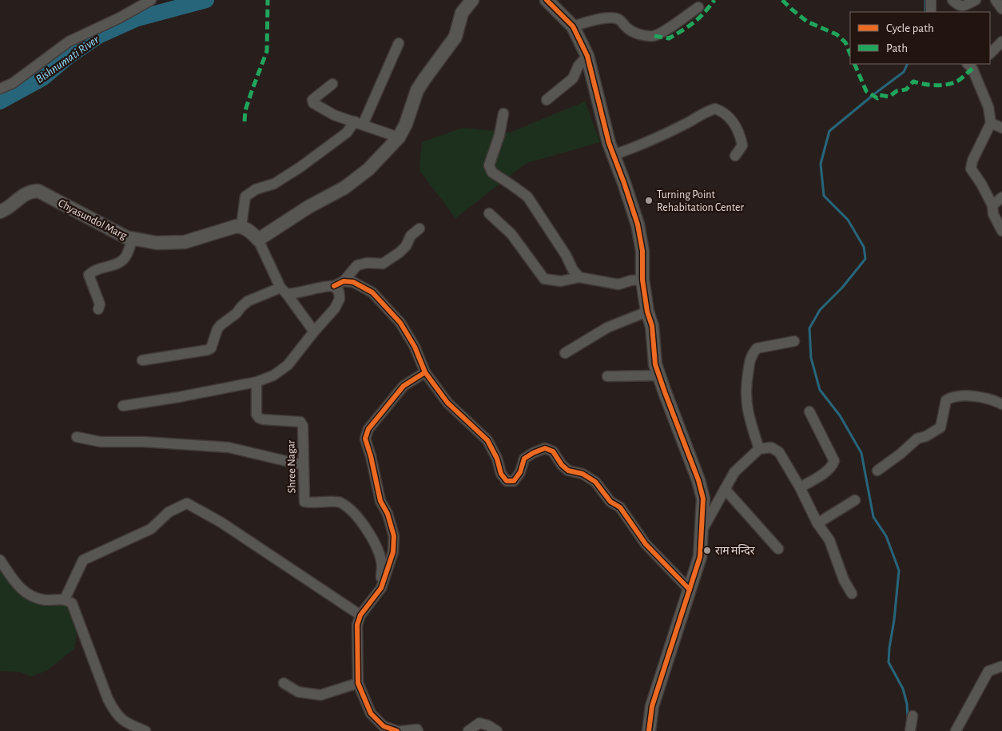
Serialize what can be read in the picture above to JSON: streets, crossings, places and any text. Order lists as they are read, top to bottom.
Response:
{
  "streets": {
    "street": ["Chyasundol Marg", "Shree Nagar"]
  },
  "water": ["Bishnumati River"],
  "places": ["Turning Point Rehabitation Center", "राम मन्दिर"],
  "legend": ["Cycle path", "Path"]
}
